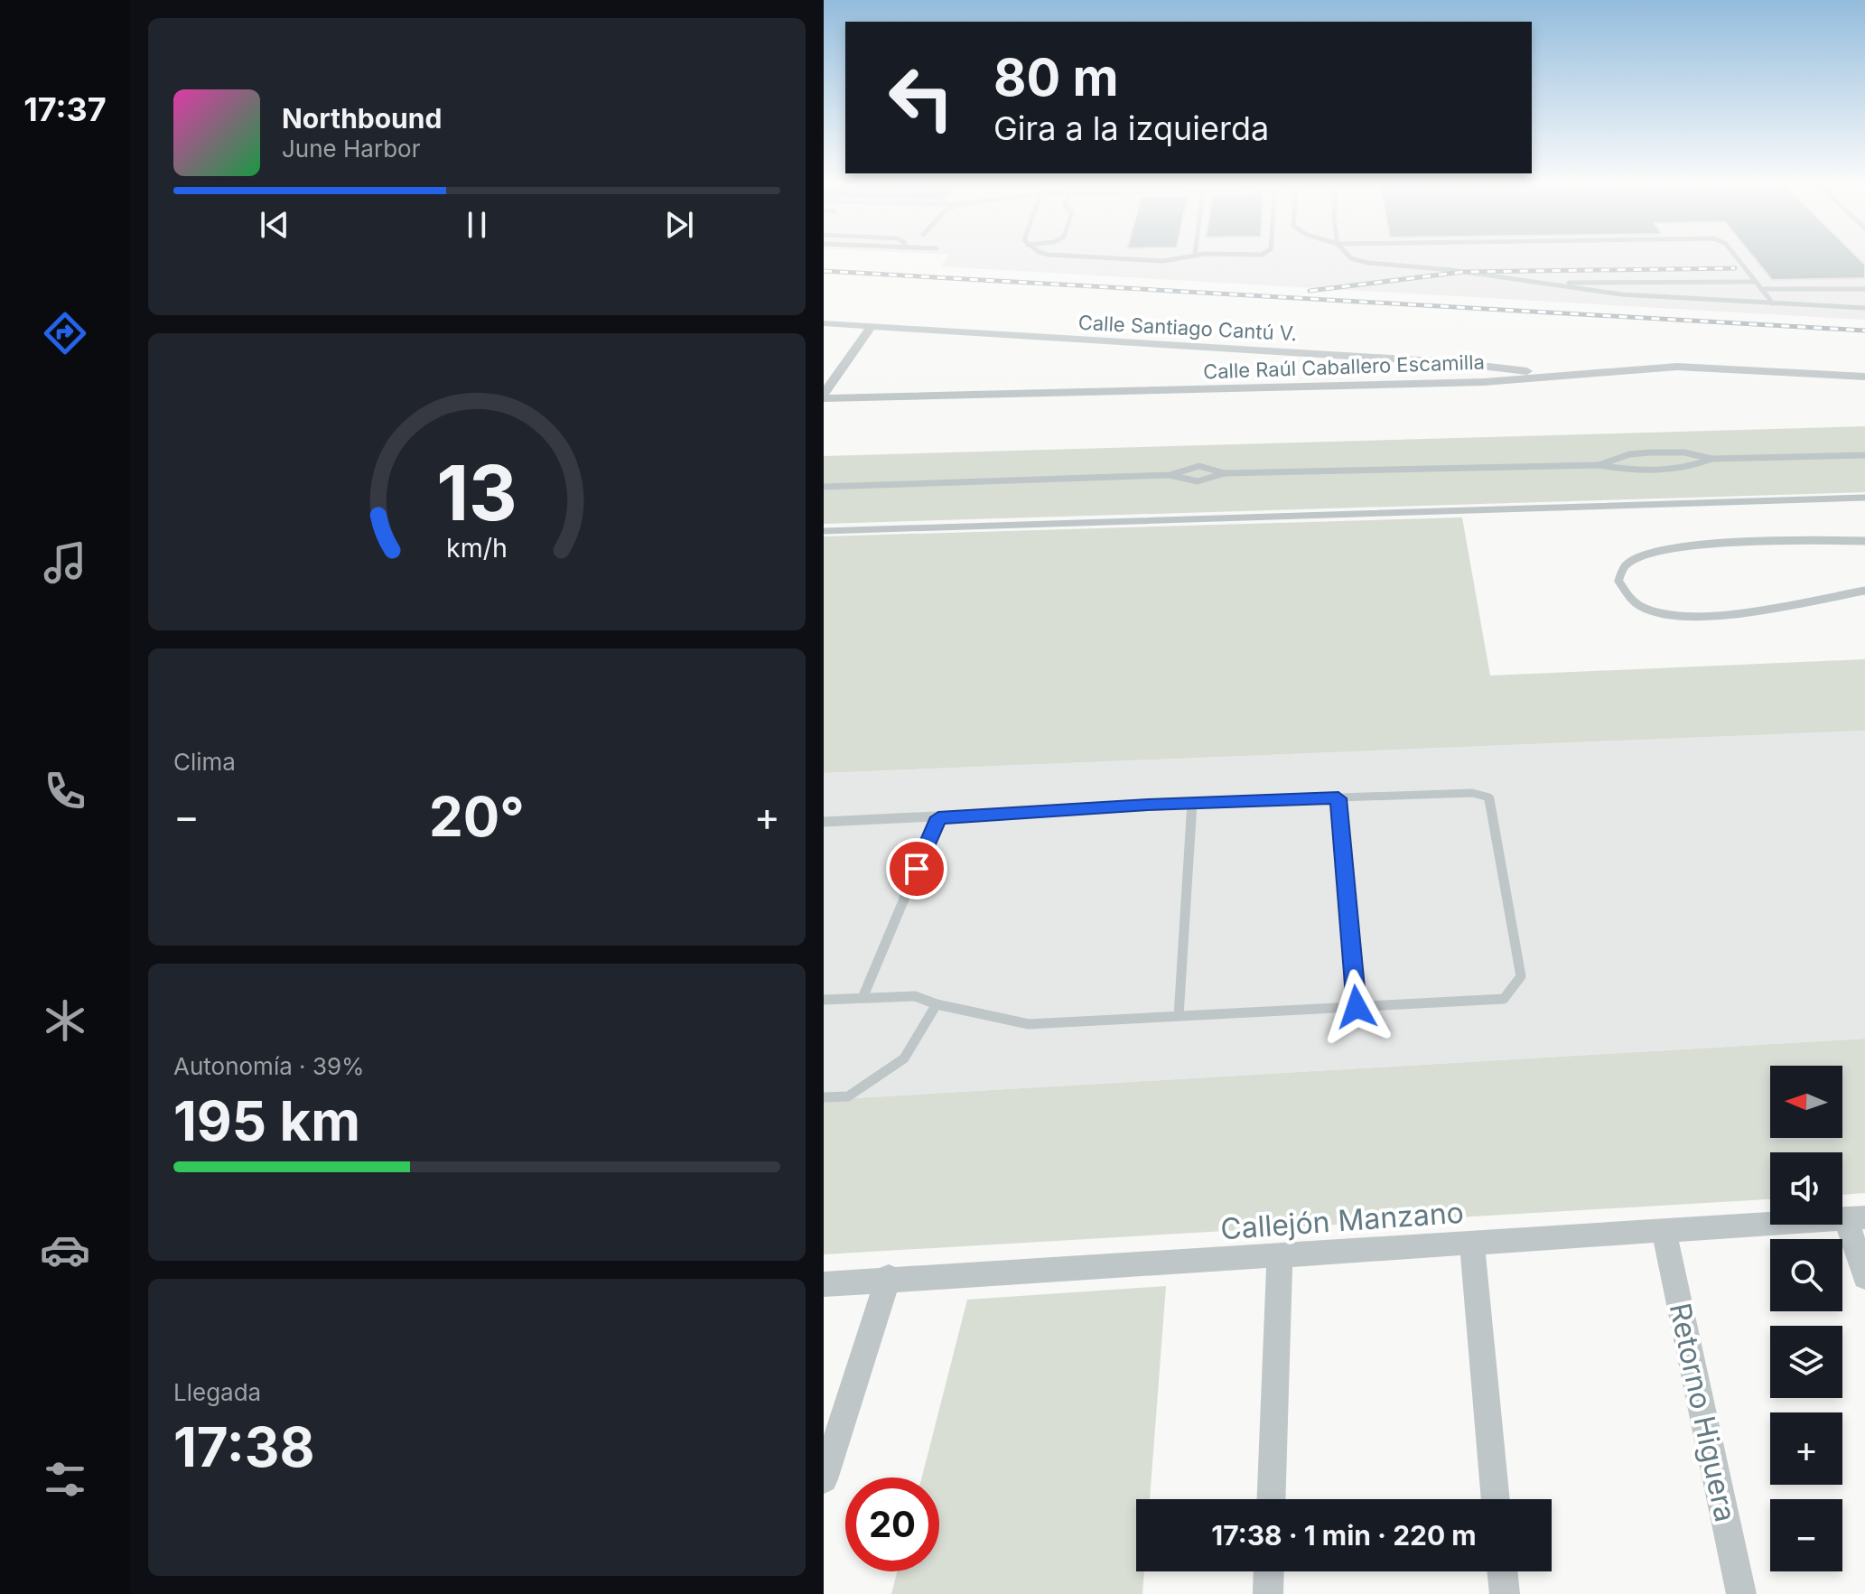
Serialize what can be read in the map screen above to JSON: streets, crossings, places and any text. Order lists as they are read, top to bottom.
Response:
{
  "streets": {
    "street": [
      "Calle Santiago Cantú V.",
      "Calle Raúl Caballero Escamilla",
      "Callejón Manzano",
      "Retorno Higuera"
    ]
  },
  "crossings": [
    ["Calle Santiago Cantú V.", "Calle Raúl Caballero Escamilla"],
    ["Callejón Manzano", "Retorno Higuera"]
  ],
  "north": "left",
  "page": {
    "tabs": "17:37",
    "turn": ["80 m", "Gira a la izquierda"],
    "song": ["Northbound", "June Harbor"],
    "tile": [
      "Clima",
      ["Autonomía · 39%", "195 km"],
      ["Llegada", "17:38"]
    ],
    "heat": ["−", "20°", "+"],
    "map_buttons": ["+", "−"],
    "limit": "20",
    "trip": "17:38 · 1 min · 220 m",
    "gauge": ["13", "km/h"]
  }
}
